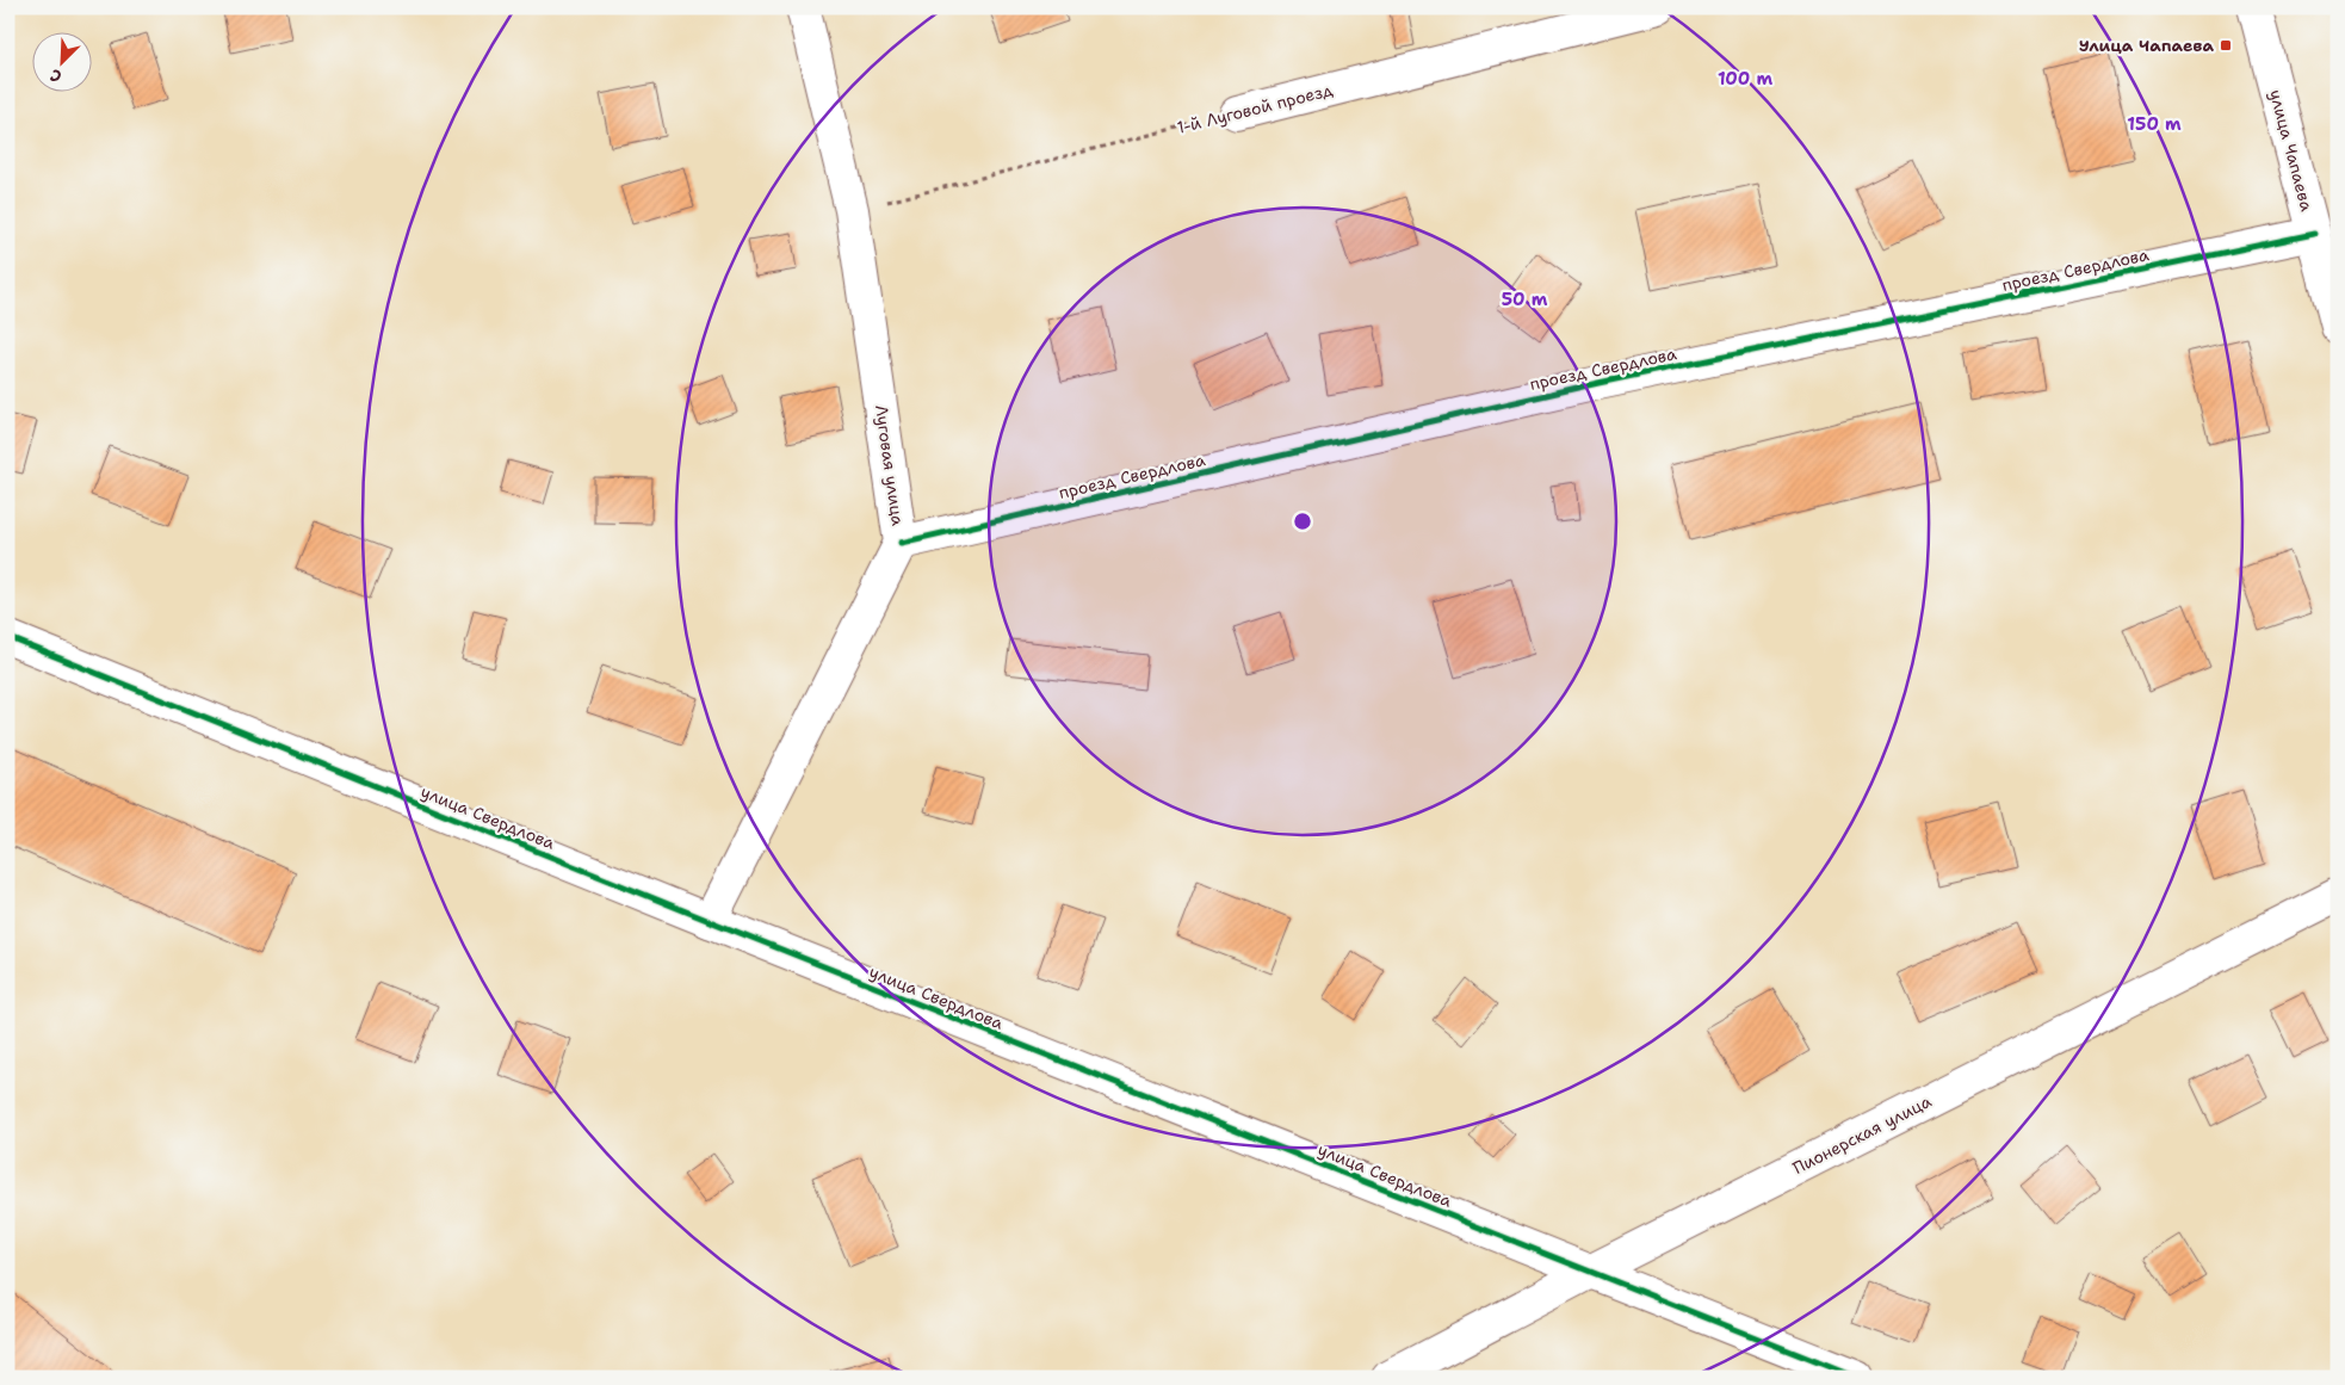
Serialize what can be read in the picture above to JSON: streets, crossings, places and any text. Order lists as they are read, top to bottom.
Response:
{
  "streets": {
    "street": [
      "1-й Луговой проезд",
      "улица Чапаева",
      "проезд Свердлова",
      "Луговая улица",
      "улица Свердлова",
      "Пионерская улица"
    ]
  },
  "crossings": [
    ["1-й Луговой проезд", "Луговая улица"],
    ["улица Чапаева", "проезд Свердлова"],
    ["проезд Свердлова", "Луговая улица"],
    ["Луговая улица", "улица Свердлова"],
    ["улица Свердлова", "Пионерская улица"]
  ],
  "places": {
    "transit": ["Улица Чапаева"]
  },
  "north": "bottom left",
  "rings": ["100 m", "150 m", "50 m"]
}
